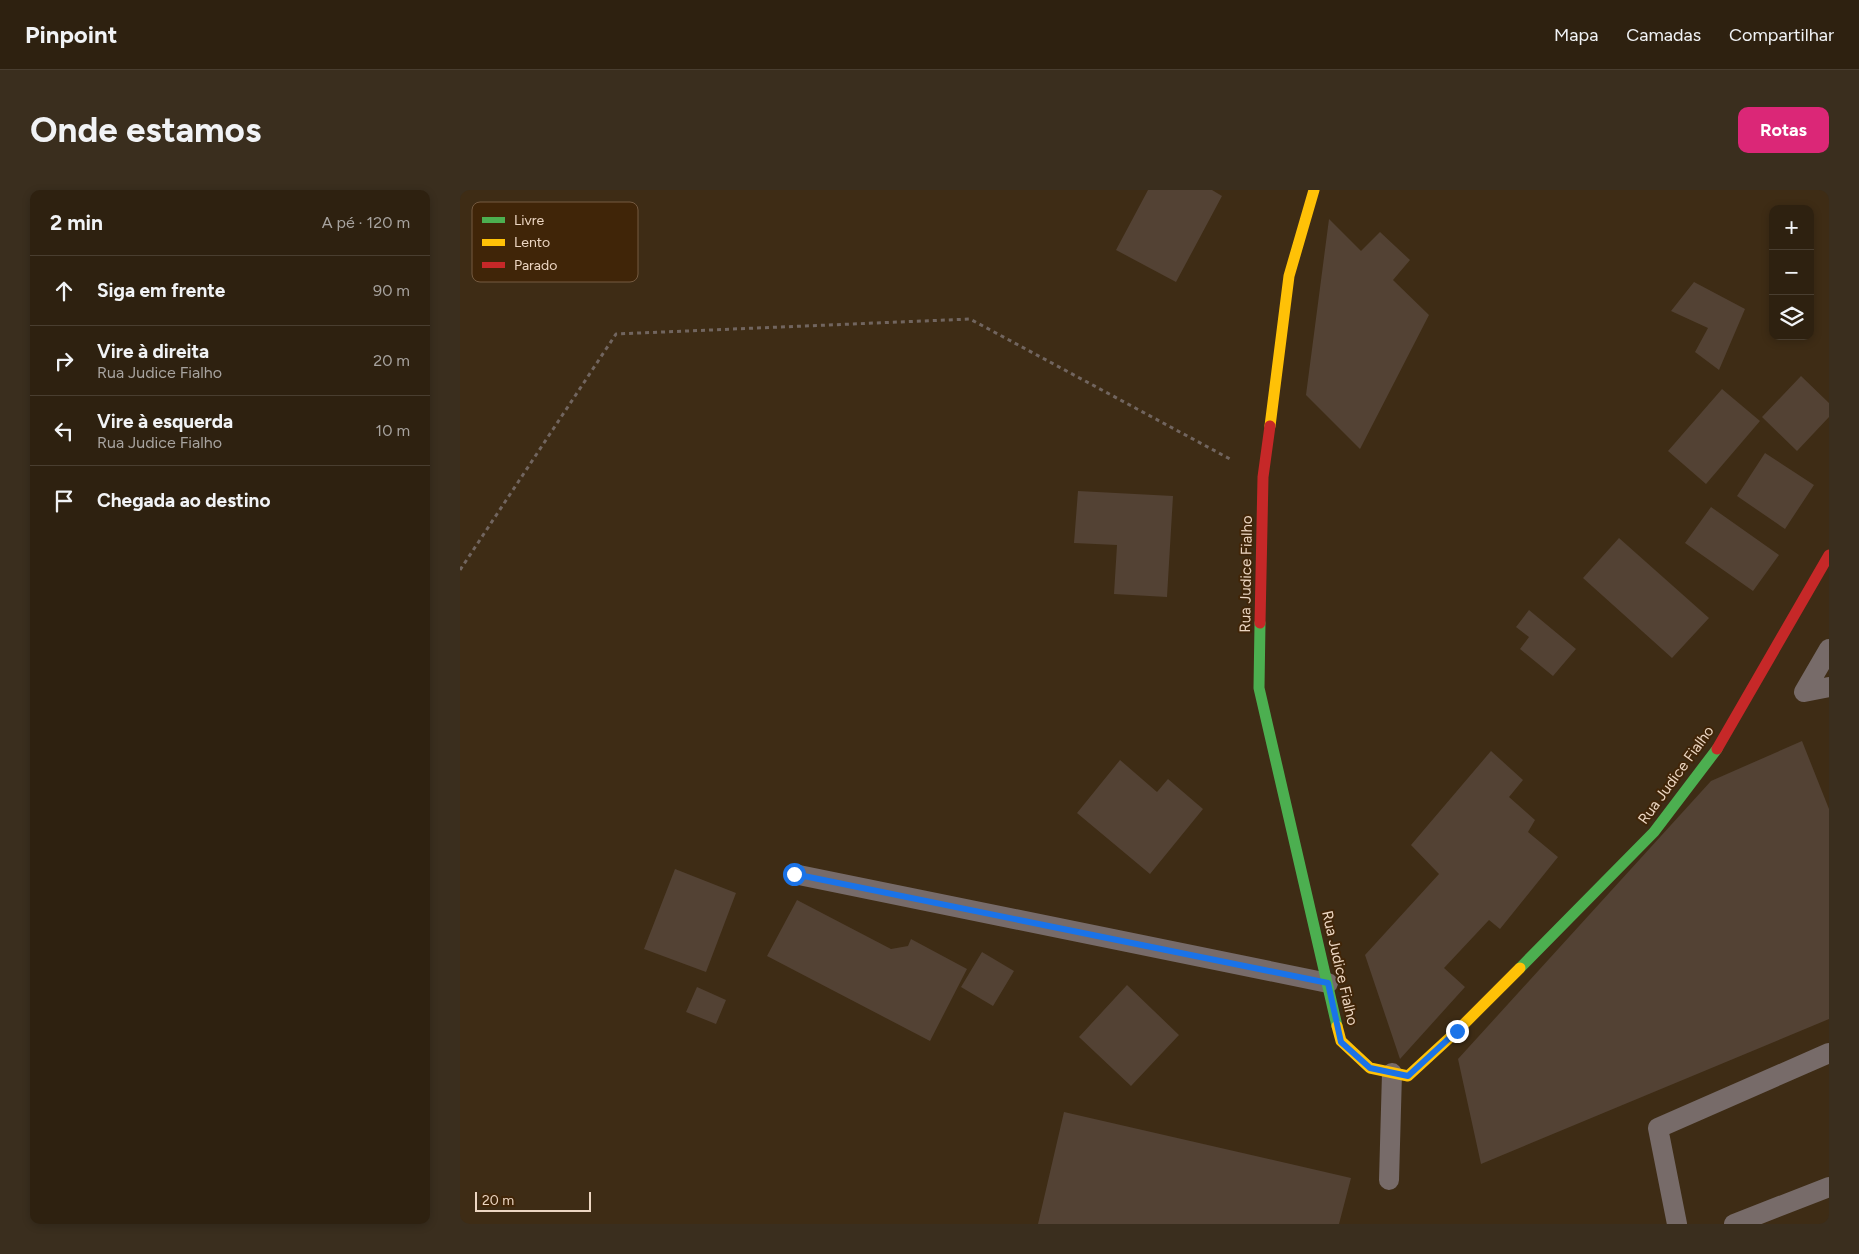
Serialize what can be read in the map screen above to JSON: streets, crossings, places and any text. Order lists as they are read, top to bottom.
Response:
{
  "streets": {
    "street": ["Rua Judice Fialho"]
  },
  "legend": ["Livre", "Lento", "Parado"],
  "scale_bar": "20 m",
  "page": {
    "header": "Pinpoint",
    "nav": ["Mapa", "Camadas", "Compartilhar"],
    "buttons": "Rotas",
    "title": "Onde estamos",
    "heading": ["2 min", "A pé · 120 m"],
    "map_buttons": ["+", "−"],
    "list": [
      ["Siga em frente", "90 m"],
      ["Vire à direita", "Rua Judice Fialho", "20 m"],
      ["Vire à esquerda", "Rua Judice Fialho", "10 m"],
      "Chegada ao destino"
    ],
    "scale": "20 m"
  }
}
